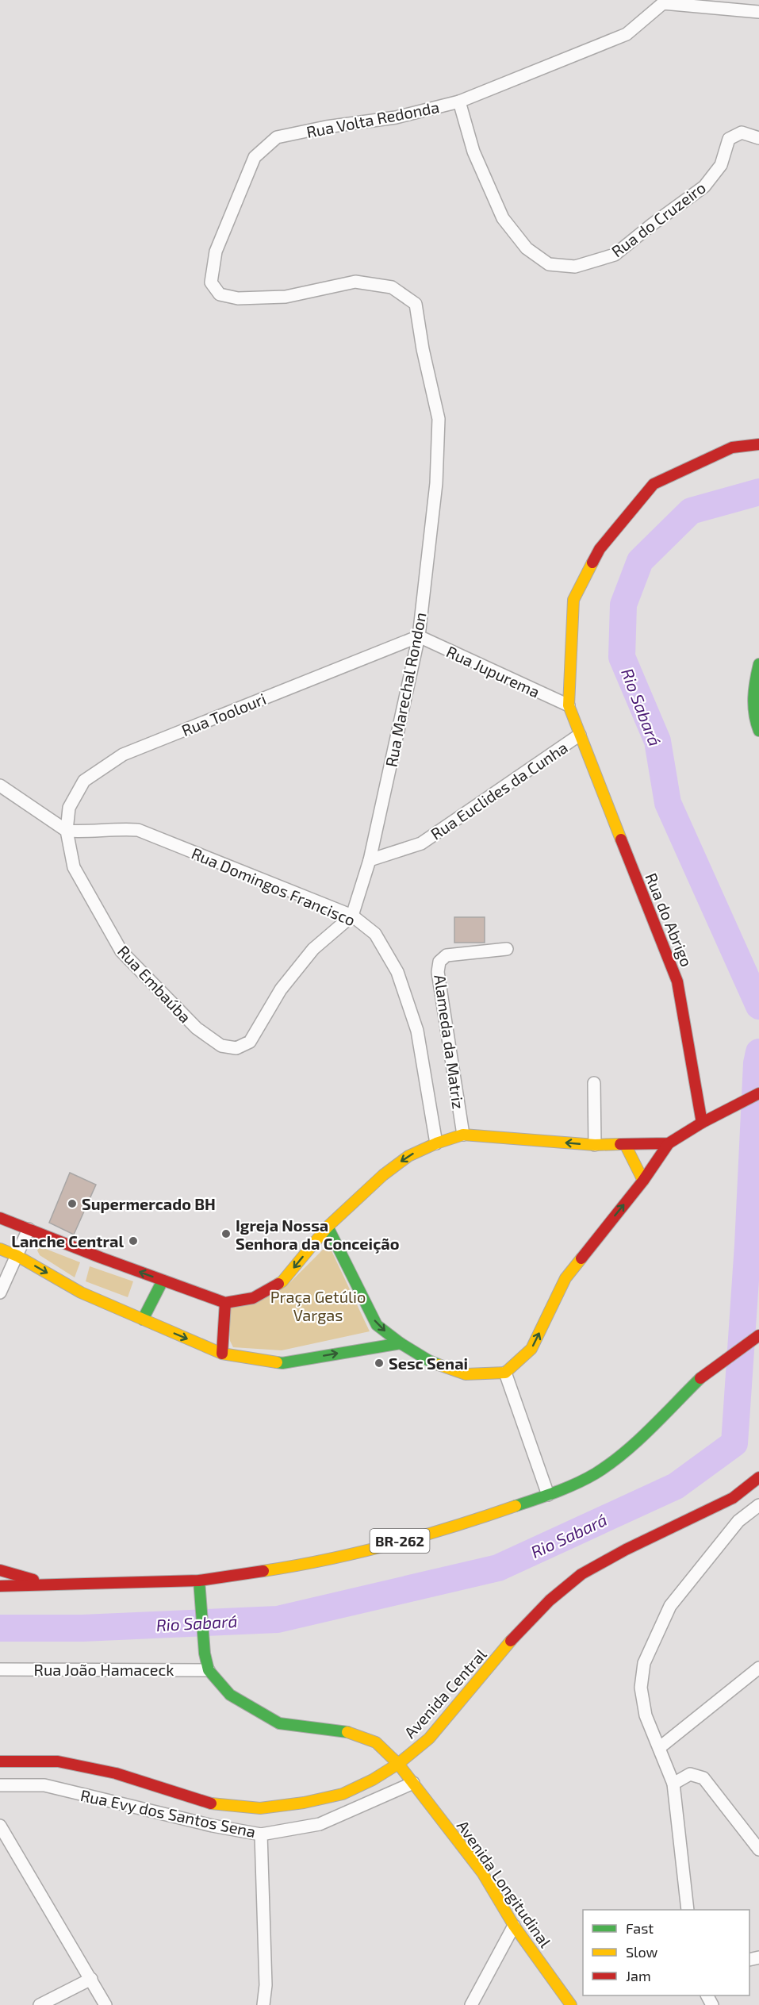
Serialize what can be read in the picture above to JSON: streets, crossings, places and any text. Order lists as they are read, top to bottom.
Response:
{
  "streets": {
    "main road": [
      "Rua Euclides da Cunha",
      "Rua do Abrigo",
      "BR-262",
      "Avenida Central",
      "Avenida Longitudinal"
    ],
    "street": [
      "Rua Volta Redonda",
      "Rua do Cruzeiro",
      "Rua Jupurema",
      "Rua Marechal Rondon",
      "Rua Toolouri",
      "Rua Domingos Francisco",
      "Rua Embaúba",
      "Alameda da Matriz",
      "Rua João Hamaceck",
      "Rua Evy dos Santos Sena"
    ]
  },
  "crossings": [
    ["Rua Volta Redonda", "Rua do Cruzeiro"],
    ["Rua Volta Redonda", "Rua Marechal Rondon"],
    ["Rua Jupurema", "Rua Marechal Rondon"],
    ["Rua Jupurema", "Rua Toolouri"],
    ["Rua Jupurema", "Rua Euclides da Cunha"],
    ["Rua Marechal Rondon", "Rua Toolouri"],
    ["Rua Marechal Rondon", "Rua Euclides da Cunha"],
    ["Rua Marechal Rondon", "Rua Domingos Francisco"],
    ["Rua Marechal Rondon", "Rua Embaúba"],
    ["Rua Toolouri", "Rua Domingos Francisco"],
    ["Rua Toolouri", "Rua Embaúba"],
    ["Rua Euclides da Cunha", "Rua do Abrigo"],
    ["Rua Domingos Francisco", "Rua Embaúba"],
    ["BR-262", "Avenida Longitudinal"],
    ["Rua João Hamaceck", "Avenida Longitudinal"],
    ["Avenida Central", "Avenida Longitudinal"],
    ["Rua Evy dos Santos Sena", "Avenida Longitudinal"]
  ],
  "water": ["Rio Sabará"],
  "parks": ["Praça Getúlio Vargas"],
  "places": [
    "Supermercado BH",
    "Igreja Nossa Senhora da Conceição",
    "Lanche Central",
    "Sesc Senai"
  ],
  "legend": ["Fast", "Slow", "Jam"]
}
